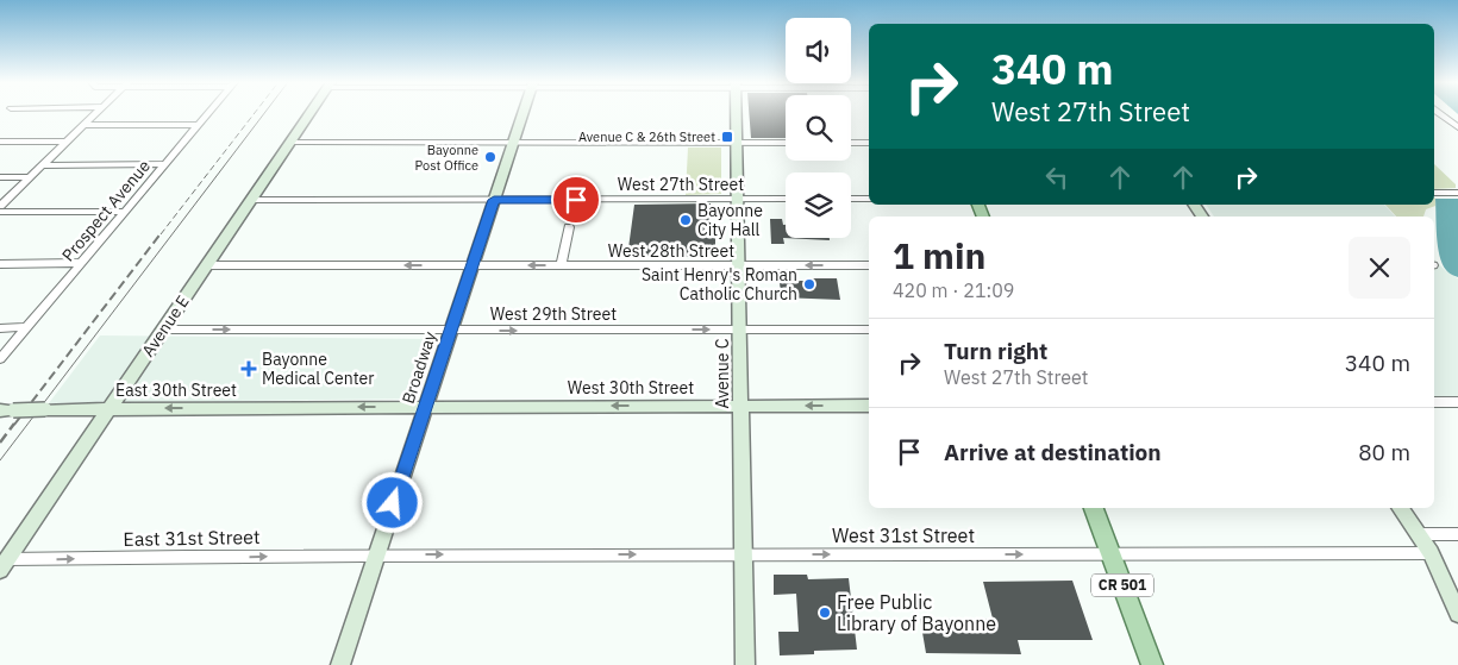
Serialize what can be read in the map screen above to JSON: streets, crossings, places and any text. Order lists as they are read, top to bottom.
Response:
{
  "streets": {
    "main road": ["CR 501"],
    "street": [
      "West 27th Street",
      "Prospect Avenue",
      "West 28th Street",
      "West 29th Street",
      "Avenue E",
      "Broadway",
      "Avenue C",
      "West 30th Street",
      "East 30th Street",
      "West 31st Street",
      "East 31st Street"
    ]
  },
  "crossings": [
    ["West 27th Street", "Avenue E"],
    ["West 27th Street", "Broadway"],
    ["West 27th Street", "Avenue C"],
    ["West 28th Street", "Avenue E"],
    ["West 28th Street", "Broadway"],
    ["West 28th Street", "Avenue C"],
    ["West 29th Street", "Broadway"],
    ["West 29th Street", "Avenue C"],
    ["Avenue E", "East 30th Street"],
    ["Avenue E", "East 31st Street"],
    ["Broadway", "West 30th Street"],
    ["Broadway", "East 30th Street"],
    ["Broadway", "West 31st Street"],
    ["Broadway", "East 31st Street"],
    ["Avenue C", "West 30th Street"],
    ["Avenue C", "West 31st Street"],
    ["West 30th Street", "East 30th Street"],
    ["West 31st Street", "East 31st Street"],
    ["West 31st Street", "CR 501"]
  ],
  "one_way": [
    "West 29th Street",
    "West 30th Street",
    "West 31st Street",
    "East 31st Street"
  ],
  "places": {
    "transit": ["Avenue C & 26th Street"],
    "other": [
      "Bayonne Post Office",
      "Bayonne City Hall",
      "Saint Henry's Roman Catholic Church",
      "Free Public Library of Bayonne"
    ],
    "health": ["Bayonne Medical Center"]
  },
  "page": {
    "turn": ["340 m", "West 27th Street"],
    "heading": ["1 min", "420 m · 21:09"],
    "list": [
      {
        "name": "Turn right",
        "note": "West 27th Street",
        "value": "340 m"
      },
      {
        "name": "Arrive at destination",
        "value": "80 m"
      }
    ]
  }
}
